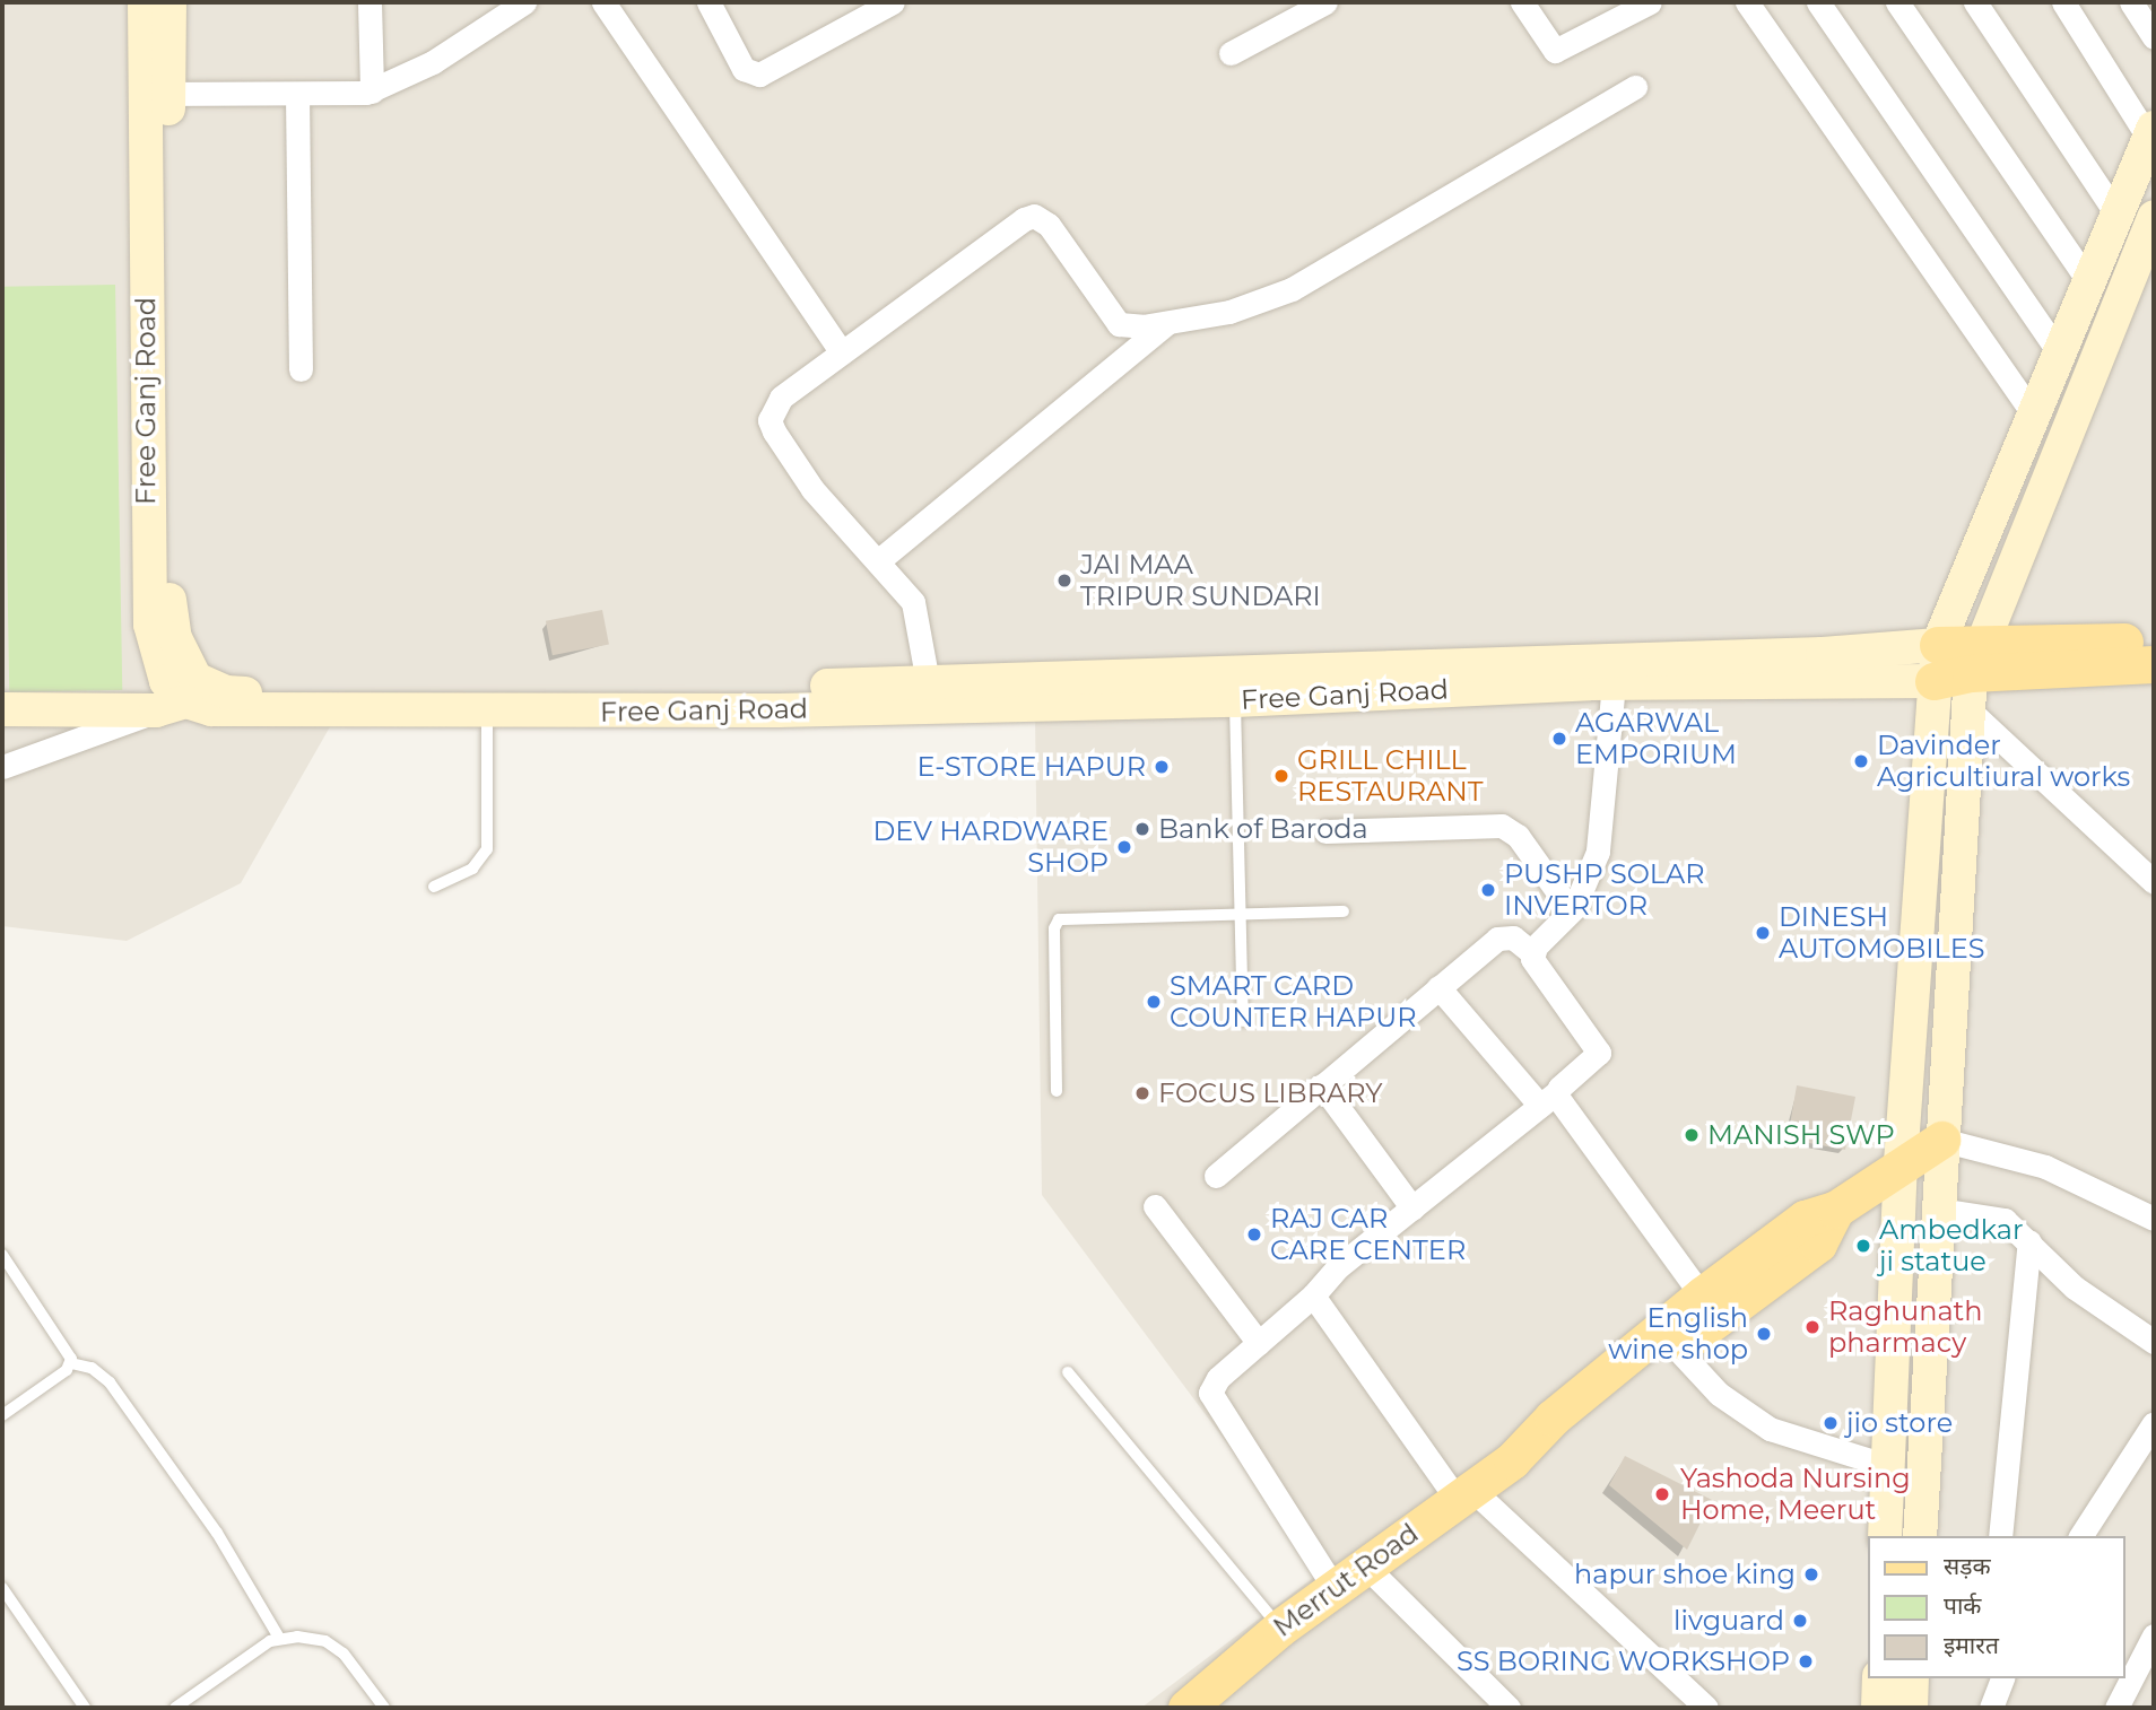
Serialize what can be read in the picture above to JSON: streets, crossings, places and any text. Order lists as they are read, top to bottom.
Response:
{
  "streets": {
    "main road": ["Merrut Road"],
    "street": ["Free Ganj Road"]
  },
  "places": [
    "JAI MAA TRIPUR SUNDARI",
    "AGARWAL EMPORIUM",
    "Davinder Agricultiural works",
    "E-STORE HAPUR",
    "GRILL CHILL RESTAURANT",
    "Bank of Baroda",
    "DEV HARDWARE SHOP",
    "PUSHP SOLAR INVERTOR",
    "DINESH AUTOMOBILES",
    "SMART CARD COUNTER HAPUR",
    "FOCUS LIBRARY",
    "MANISH SWP",
    "RAJ CAR CARE CENTER",
    "Ambedkar ji statue",
    "Raghunath pharmacy",
    "English wine shop",
    "jio store",
    "Yashoda Nursing Home, Meerut",
    "hapur shoe king",
    "livguard",
    "SS BORING WORKSHOP"
  ],
  "legend": ["सड़क", "पार्क", "इमारत"]
}
